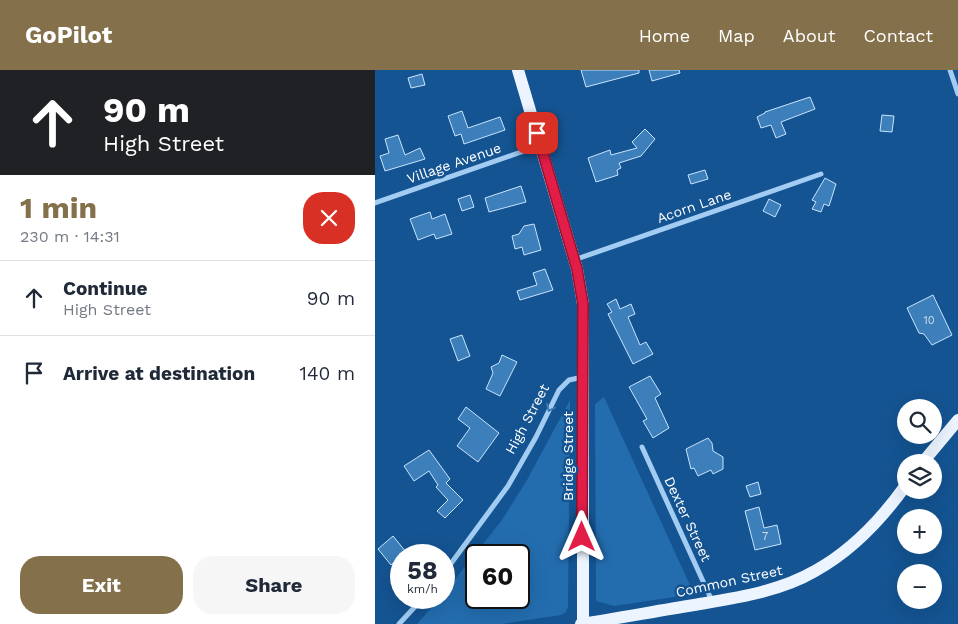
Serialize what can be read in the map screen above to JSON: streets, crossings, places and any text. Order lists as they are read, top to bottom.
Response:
{
  "streets": {
    "main road": ["Bridge Street", "Common Street"],
    "street": [
      "Village Avenue",
      "Acorn Lane",
      "High Street",
      "Dexter Street"
    ]
  },
  "crossings": [
    ["High Street", "Bridge Street"],
    ["Bridge Street", "Common Street"],
    ["Dexter Street", "Common Street"]
  ],
  "one_way": ["High Street"],
  "house_numbers": ["10", "7"],
  "page": {
    "header": "GoPilot",
    "nav": [
      "Home",
      "Map",
      "About",
      "Contact"
    ],
    "turn": ["90 m", "High Street"],
    "heading": ["1 min", "230 m · 14:31"],
    "list": [
      {
        "name": "Continue",
        "note": "High Street",
        "value": "90 m"
      },
      {
        "name": "Arrive at destination",
        "value": "140 m"
      }
    ],
    "map_buttons": ["+", "−"],
    "speed": "58 km/h",
    "limit": "60",
    "buttons": ["Exit", "Share"]
  }
}
